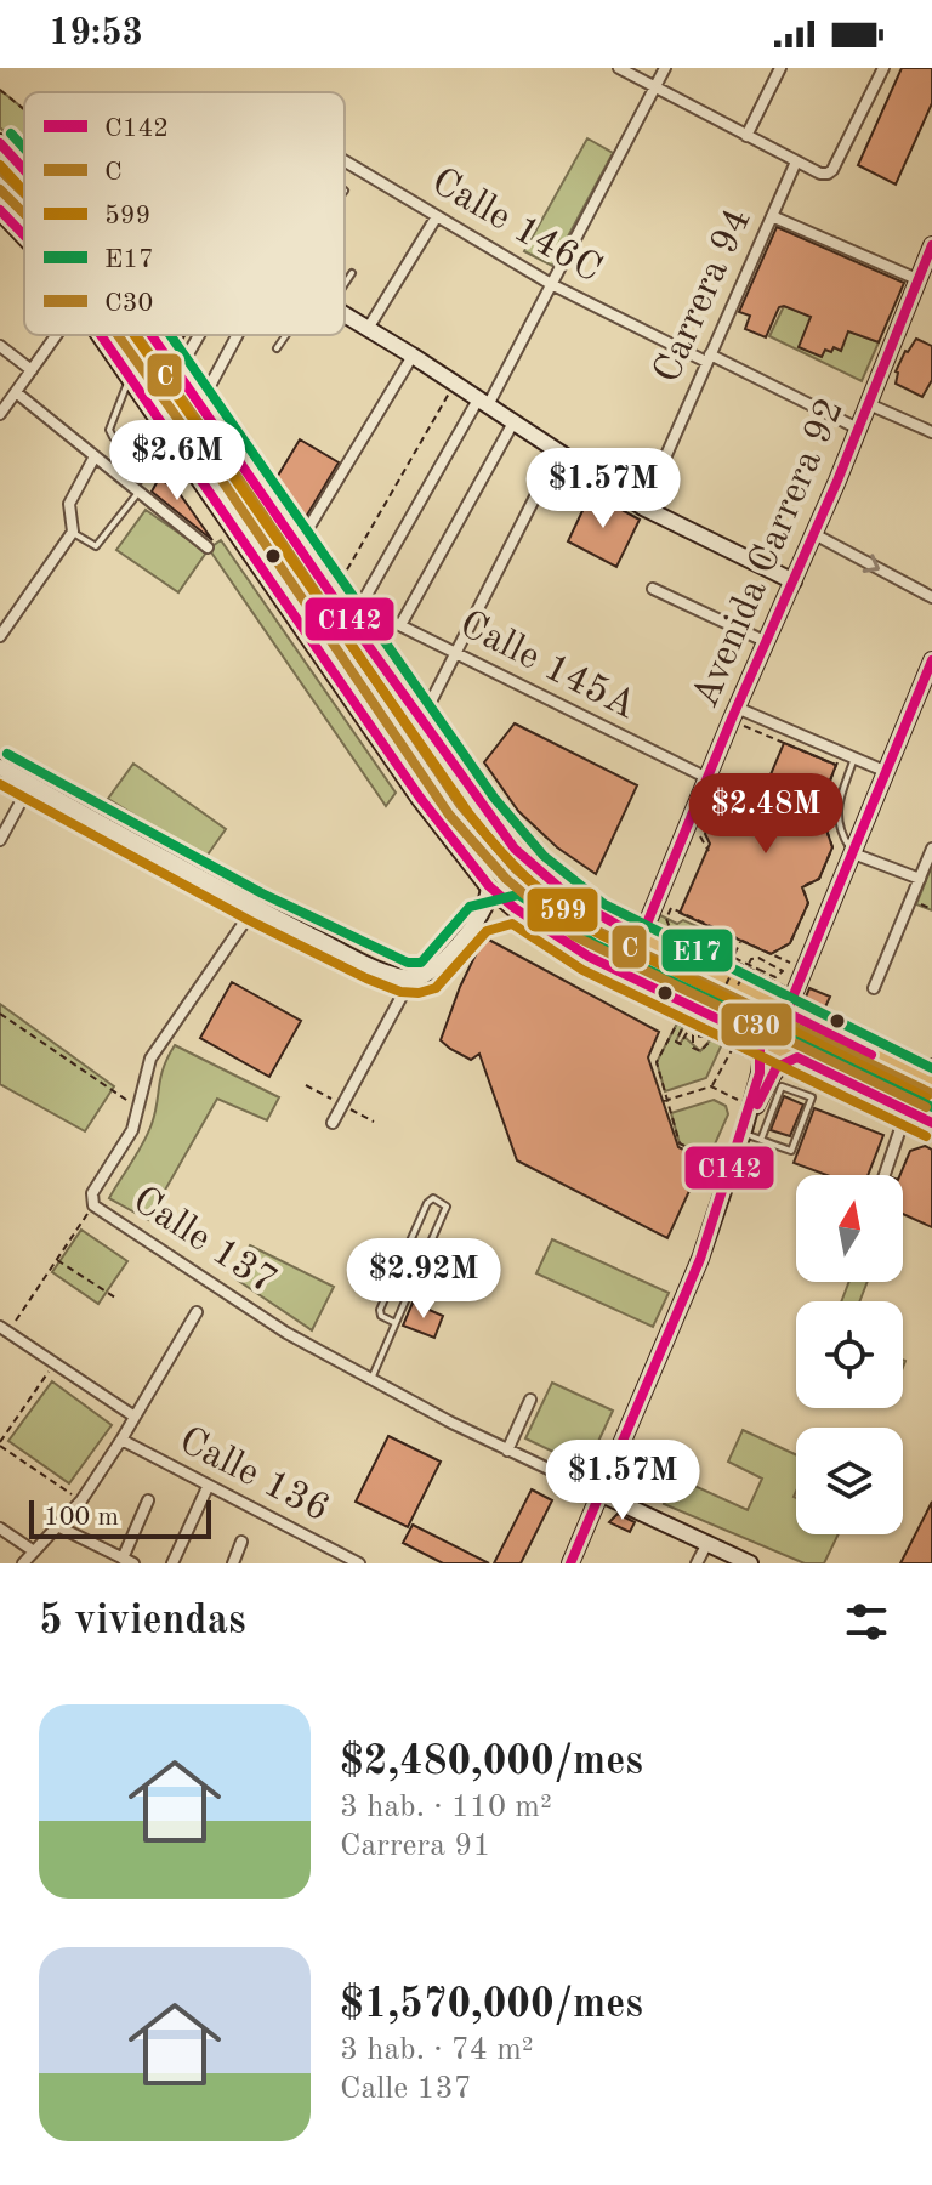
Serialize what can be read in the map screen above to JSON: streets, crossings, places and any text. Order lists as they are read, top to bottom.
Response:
{
  "streets": {
    "main road": ["Avenida Carrera 92", "Calle 137"],
    "street": [
      "Calle 146C",
      "Carrera 94",
      "Calle 145A",
      "Calle 136"
    ]
  },
  "crossings": [
    ["Calle 146C", "Carrera 94"],
    ["Calle 146C", "Avenida Carrera 92"],
    ["Avenida Carrera 92", "Calle 145A"]
  ],
  "lines": [
    "transit line E17",
    "transit line C142",
    "transit line 599",
    "transit line C",
    "transit line C30"
  ],
  "legend": [
    "C142",
    "C",
    "599",
    "E17",
    "C30"
  ],
  "scale_bar": "100 m",
  "north": "top",
  "page": {
    "status": "19:53",
    "price": [
      "$2.6M",
      "$1.57M",
      "$2.48M",
      "$2.92M",
      "$1.57M"
    ],
    "scale": "100 m",
    "heading": "5 viviendas",
    "list": [
      {
        "name": "$2,480,000/mes",
        "note": "3 hab. · 110 m² · Carrera 91"
      },
      {
        "name": "$1,570,000/mes",
        "note": "3 hab. · 74 m² · Calle 137"
      }
    ]
  }
}
